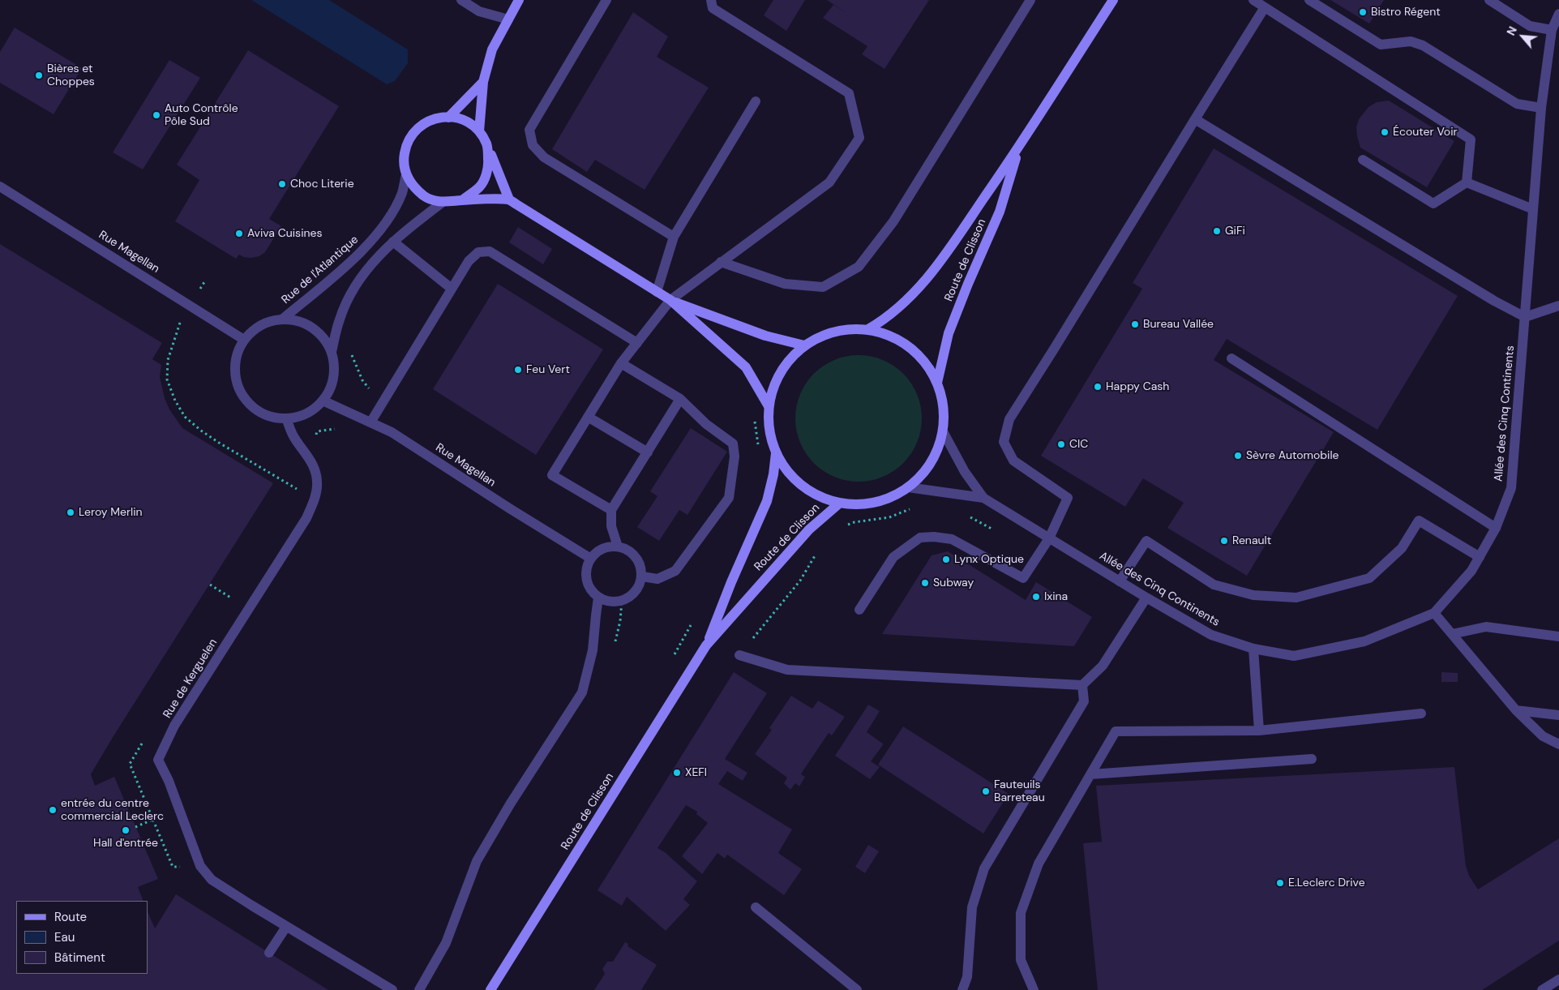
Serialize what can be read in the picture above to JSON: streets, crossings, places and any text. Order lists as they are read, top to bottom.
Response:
{
  "streets": {
    "main road": ["Route de Clisson"],
    "street": [
      "Rue Magellan",
      "Rue de l'Atlantique",
      "Allée des Cinq Continents",
      "Rue de Kerguelen"
    ]
  },
  "crossings": [
    ["Rue Magellan", "Rue de l'Atlantique"],
    ["Rue Magellan", "Rue de Kerguelen"],
    ["Route de Clisson", "Allée des Cinq Continents"],
    ["Rue de l'Atlantique", "Rue de Kerguelen"]
  ],
  "places": [
    "Bistro Régent",
    "Bières et Choppes",
    "Auto Contrôle Pôle Sud",
    "Écouter Voir",
    "Choc Literie",
    "GiFi",
    "Aviva Cuisines",
    "Bureau Vallée",
    "Feu Vert",
    "Happy Cash",
    "CIC",
    "Sèvre Automobile",
    "Leroy Merlin",
    "Renault",
    "Lynx Optique",
    "Subway",
    "Ixina",
    "XEFI",
    "Fauteuils Barreteau",
    "entrée du centre commercial Leclerc",
    "Hall d'entrée",
    "E.Leclerc Drive"
  ],
  "legend": ["Route", "Eau", "Bâtiment"],
  "north": "top left"
}
